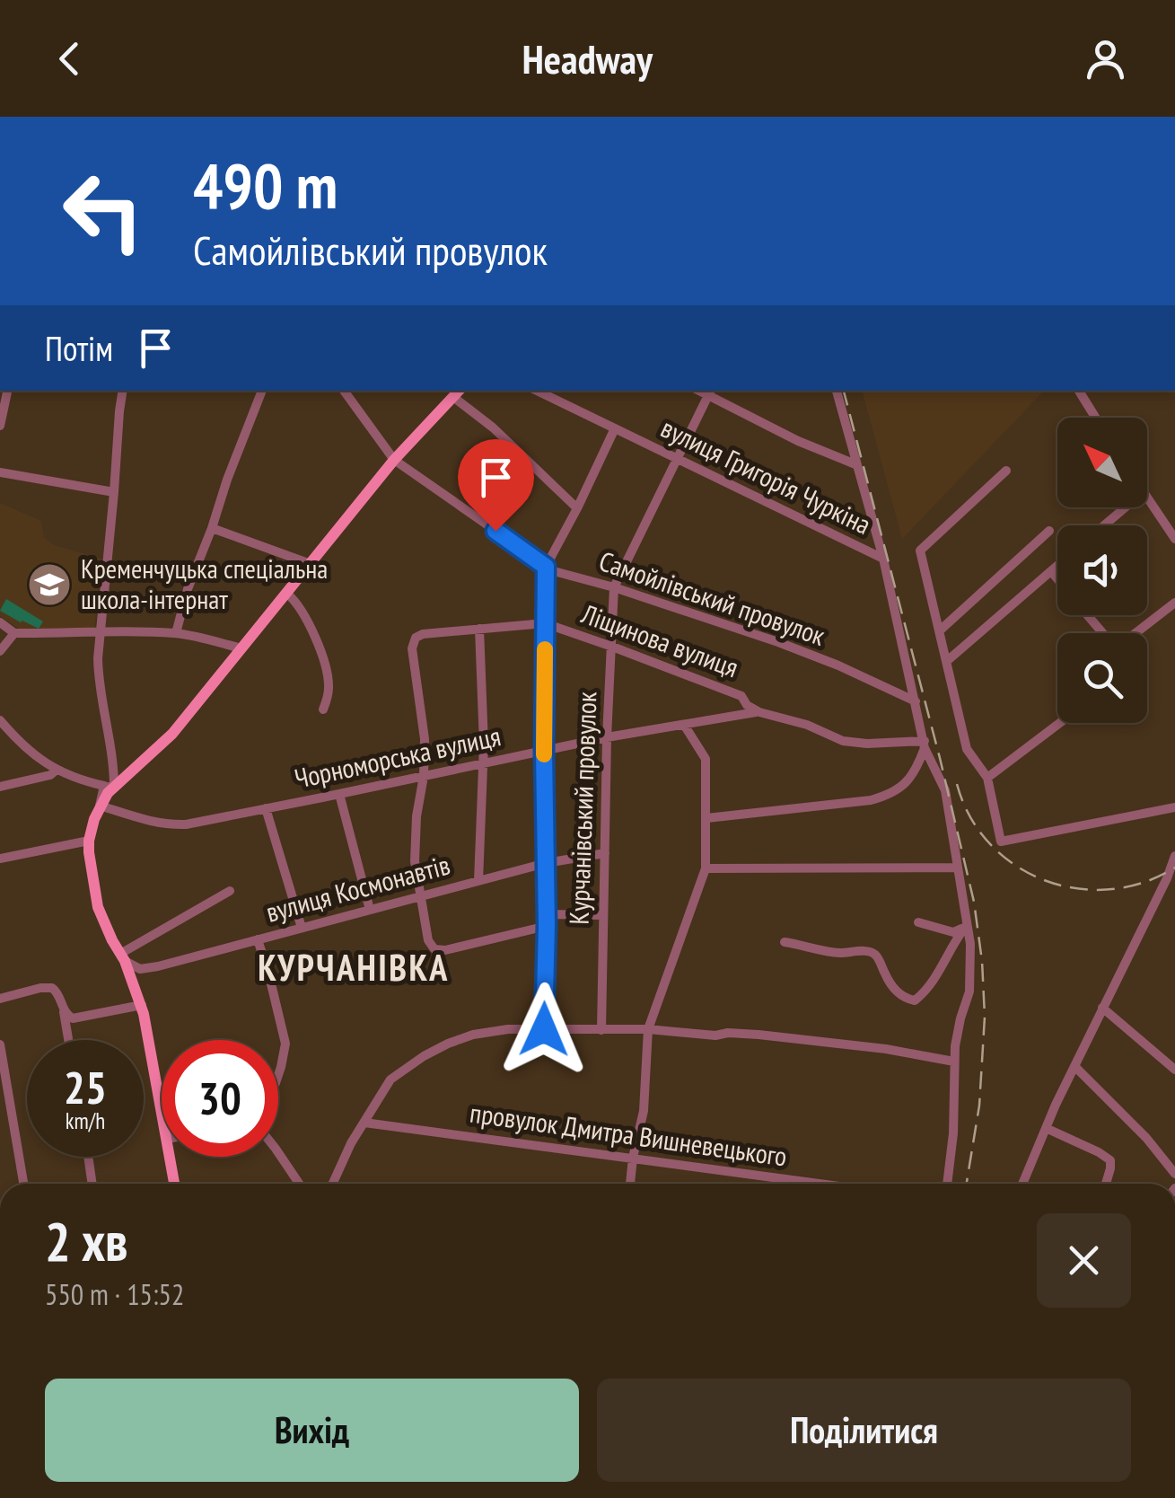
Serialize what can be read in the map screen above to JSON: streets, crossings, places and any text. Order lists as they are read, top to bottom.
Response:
{
  "streets": {
    "street": [
      "вулиця Григорія Чуркіна",
      "Самойлівський провулок",
      "Ліщинова вулиця",
      "Чорноморська вулиця",
      "Курчанівський провулок",
      "вулиця Космонавтів",
      "провулок Дмитра Вишневецького"
    ]
  },
  "crossings": [
    ["Самойлівський провулок", "Курчанівський провулок"],
    ["Ліщинова вулиця", "Чорноморська вулиця"],
    ["Ліщинова вулиця", "Курчанівський провулок"],
    ["Ліщинова вулиця", "вулиця Космонавтів"],
    ["Чорноморська вулиця", "Курчанівський провулок"],
    ["Курчанівський провулок", "вулиця Космонавтів"]
  ],
  "districts": ["КУРЧАНІВКА"],
  "places": {
    "school or university": ["Кременчуцька спеціальна школа-інтернат"]
  },
  "north": "top left",
  "page": {
    "header": "Headway",
    "turn": ["490 m", "Самойлівський провулок"],
    "then": "Потім",
    "speed": "25 km/h",
    "limit": "30",
    "heading": ["2 хв", "550 m · 15:52"],
    "buttons": ["Вихід", "Поділитися"]
  }
}
